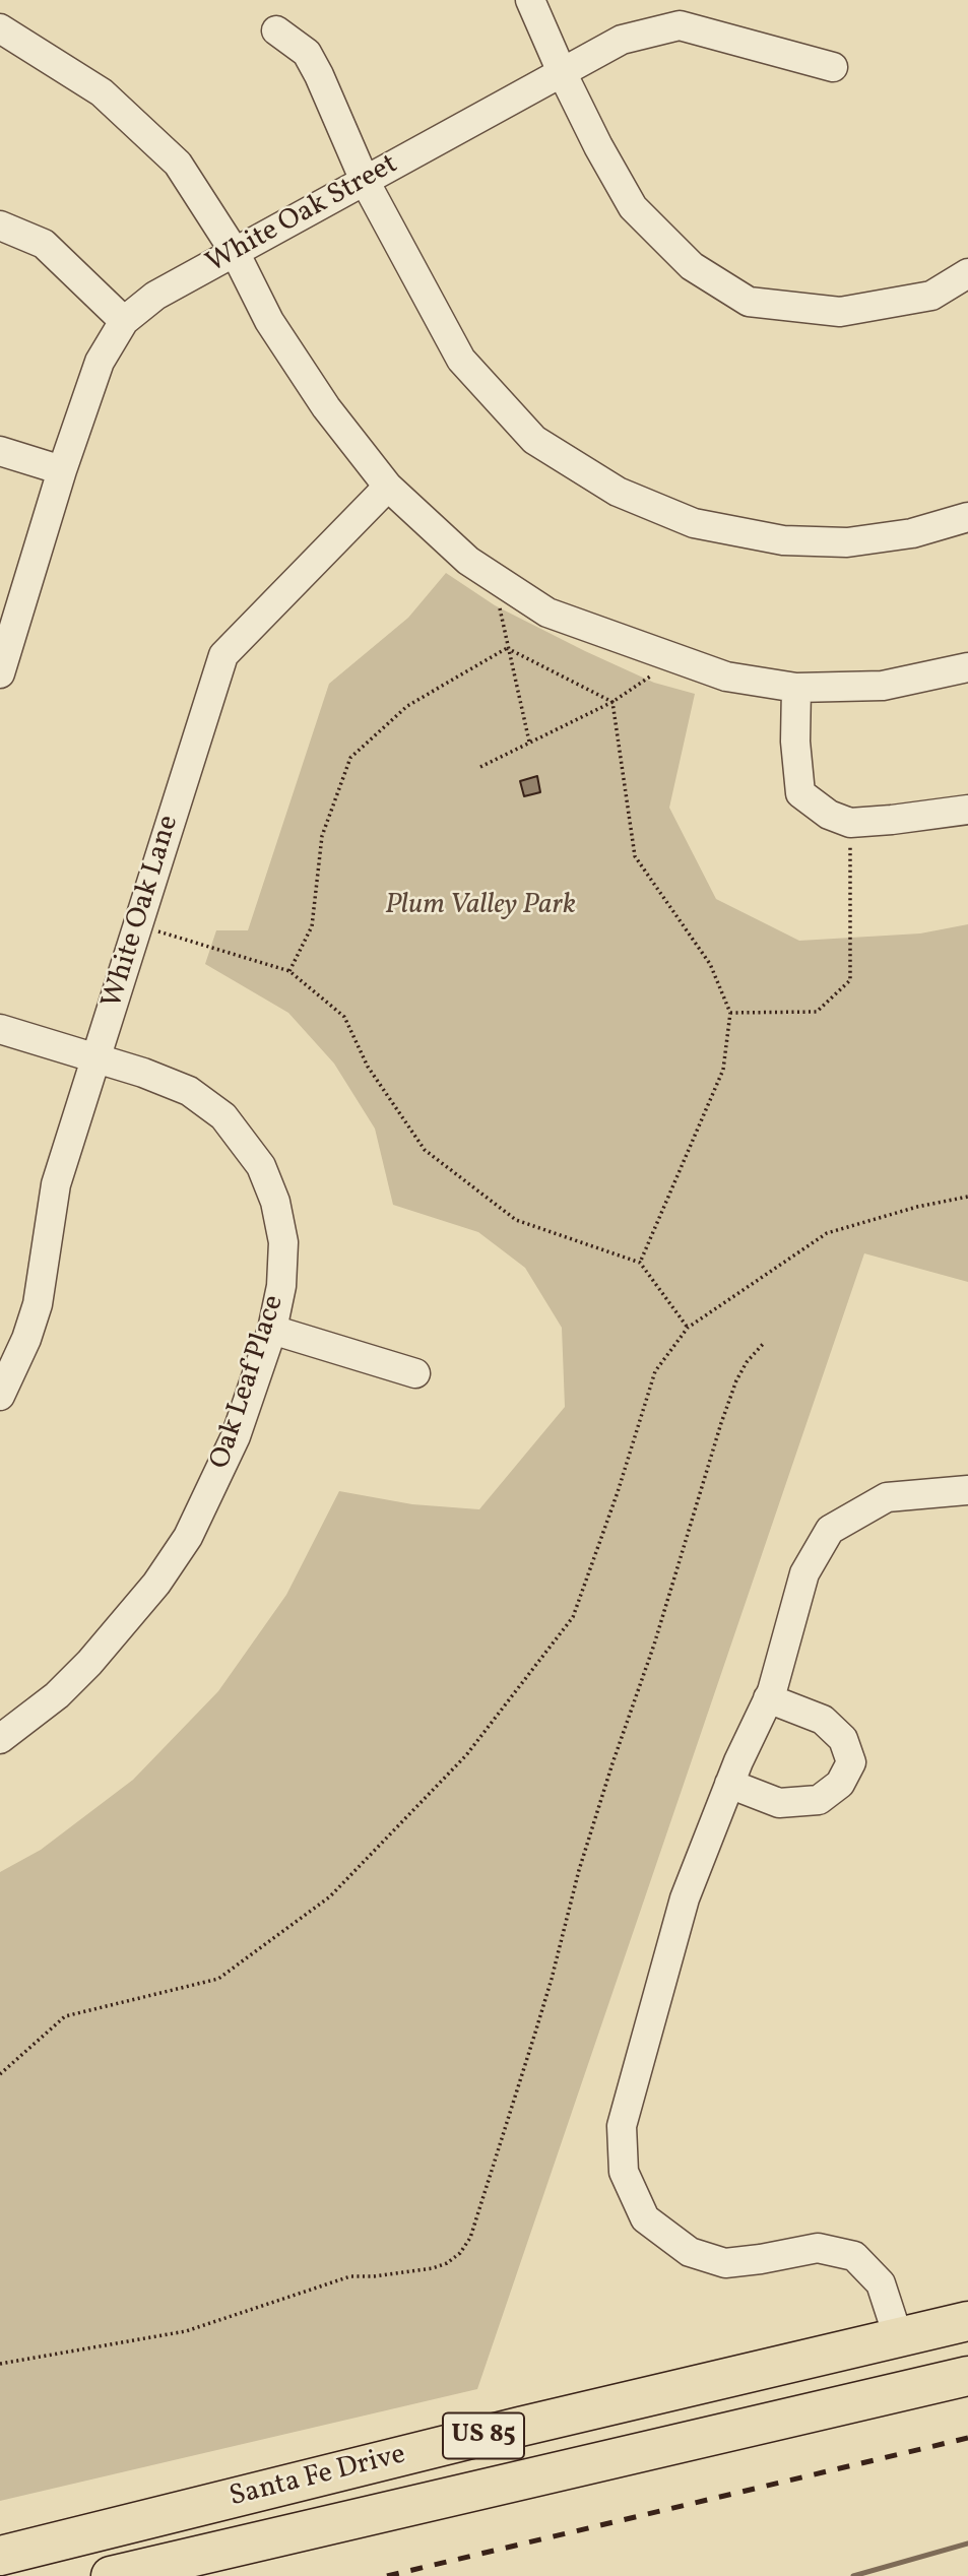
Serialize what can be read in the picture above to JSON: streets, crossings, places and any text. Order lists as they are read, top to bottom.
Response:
{
  "streets": {
    "highway": ["US 85", "Santa Fe Drive"],
    "street": ["White Oak Street", "White Oak Lane", "Oak Leaf Place"]
  },
  "crossings": [
    ["White Oak Lane", "Oak Leaf Place"]
  ],
  "parks": ["Plum Valley Park"]
}
